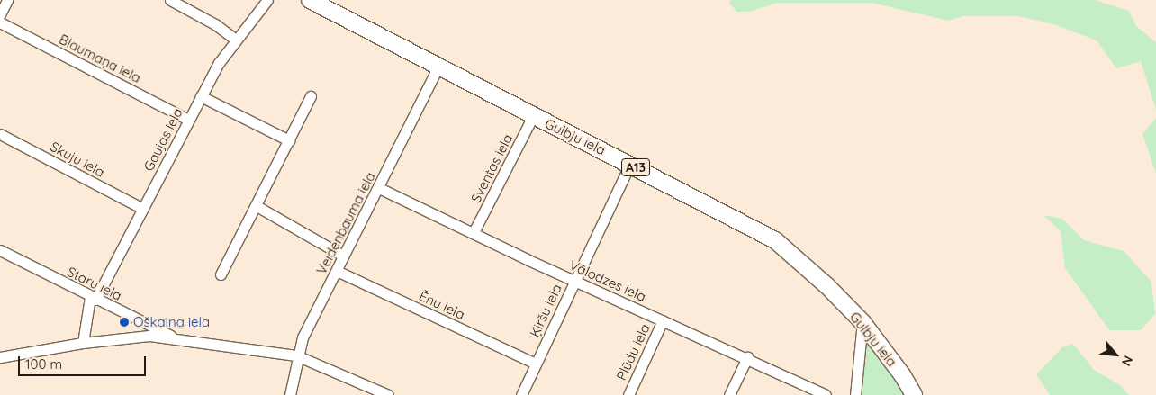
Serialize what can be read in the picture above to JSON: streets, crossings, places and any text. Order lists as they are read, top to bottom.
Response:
{
  "streets": {
    "main road": ["Gulbju iela", "A13"],
    "street": [
      "Blaumaņa iela",
      "Gaujas iela",
      "Skuju iela",
      "Sventas iela",
      "Veidenbauma iela",
      "Vālodzes iela",
      "Staru iela",
      "Ēnu iela",
      "Ķiršu iela",
      "Plūdu iela"
    ]
  },
  "crossings": [
    ["Blaumaņa iela", "Gaujas iela"],
    ["Gulbju iela", "Sventas iela"],
    ["Gulbju iela", "Veidenbauma iela"],
    ["Gulbju iela", "Ķiršu iela"],
    ["Gaujas iela", "Skuju iela"],
    ["Gaujas iela", "Staru iela"],
    ["Sventas iela", "Vālodzes iela"],
    ["Veidenbauma iela", "Vālodzes iela"],
    ["Veidenbauma iela", "Ēnu iela"],
    ["Vālodzes iela", "Ķiršu iela"],
    ["Vālodzes iela", "Plūdu iela"],
    ["Ēnu iela", "Ķiršu iela"]
  ],
  "places": ["Oškalna iela"],
  "scale_bar": "100 m",
  "north": "bottom right"
}
